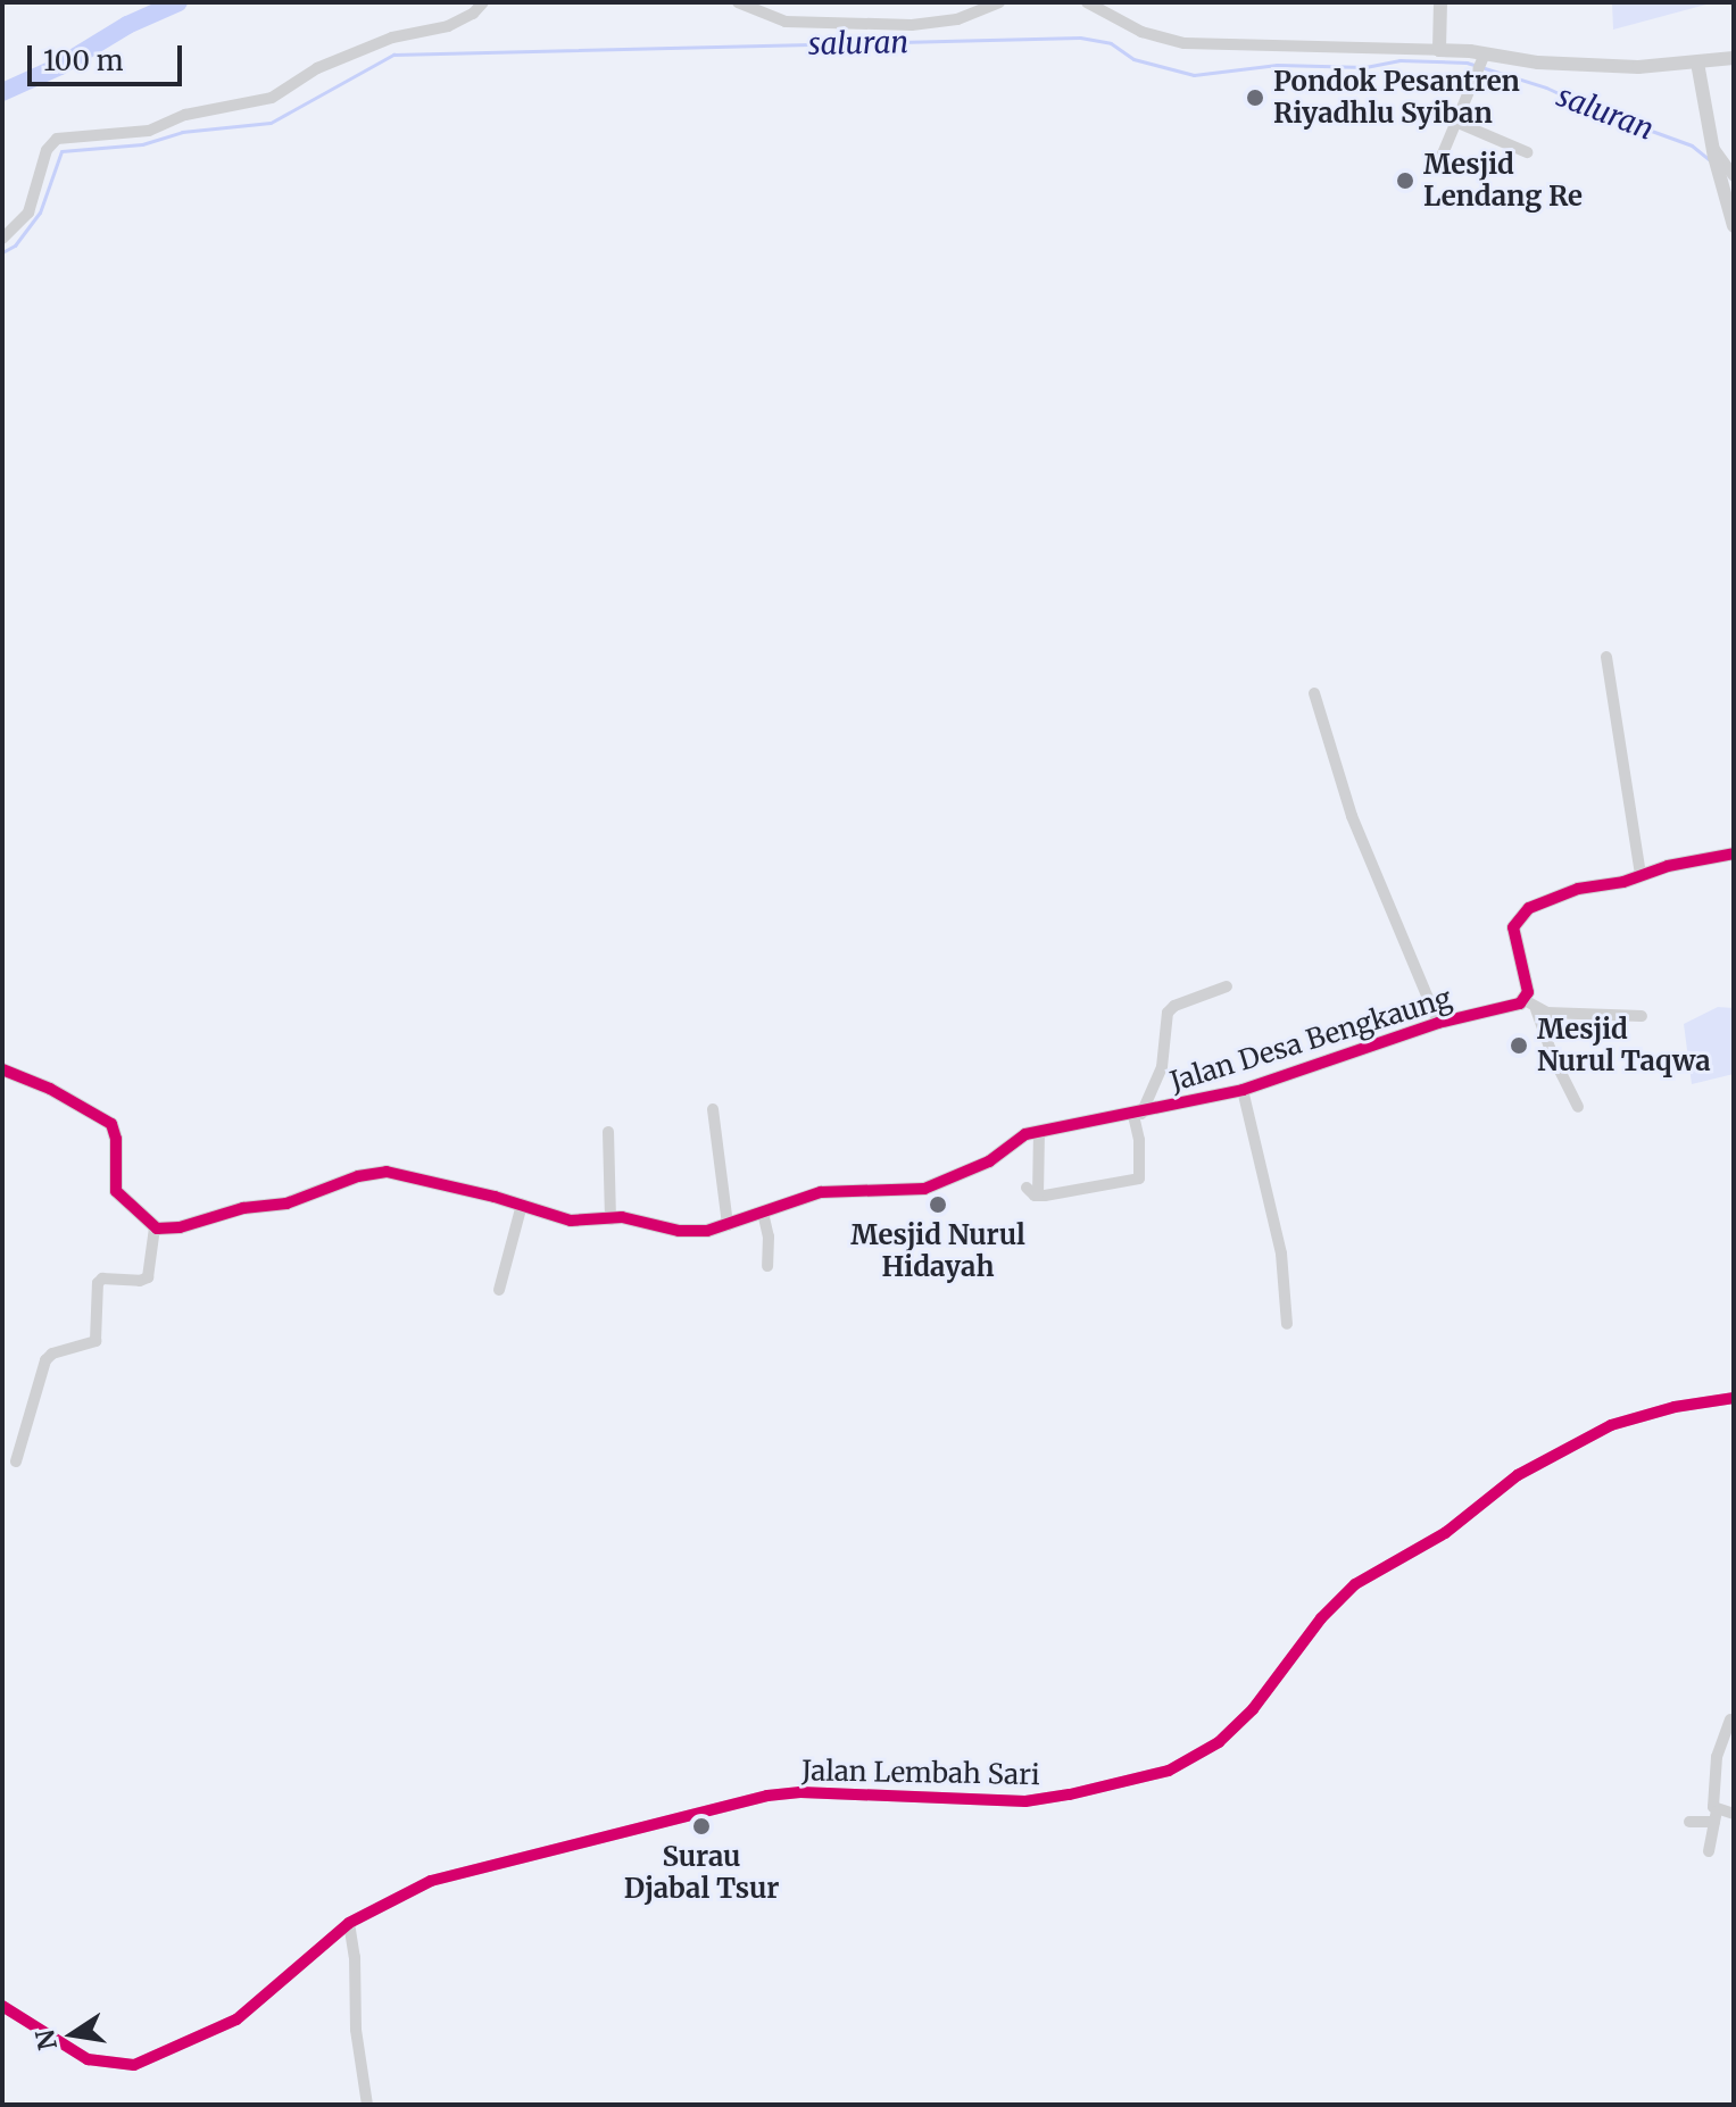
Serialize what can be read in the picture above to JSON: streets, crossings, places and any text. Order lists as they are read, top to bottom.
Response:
{
  "streets": {
    "street": ["Jalan Desa Bengkaung", "Jalan Lembah Sari"]
  },
  "water": ["saluran"],
  "places": [
    "Pondok Pesantren Riyadhlu Syiban",
    "Mesjid Lendang Re",
    "Mesjid Nurul Taqwa",
    "Mesjid Nurul Hidayah",
    "Surau Djabal Tsur"
  ],
  "scale_bar": "100 m",
  "north": "left"
}
